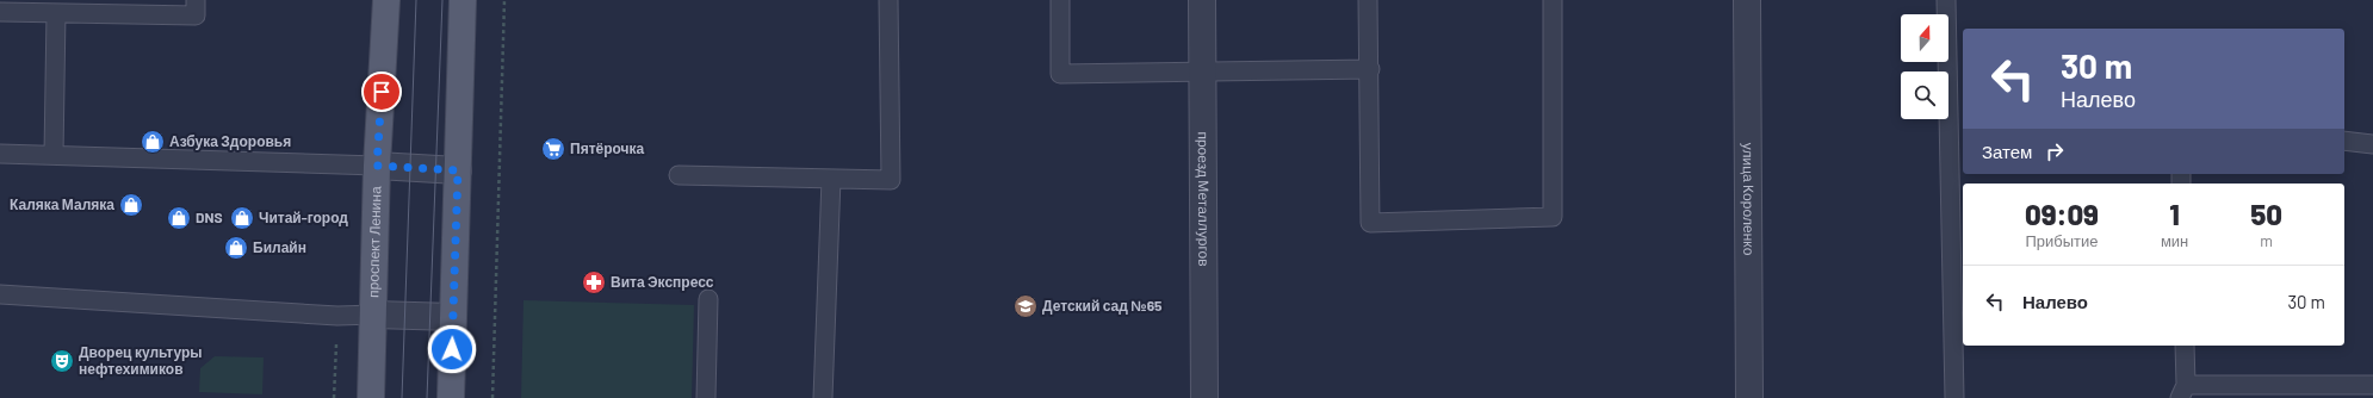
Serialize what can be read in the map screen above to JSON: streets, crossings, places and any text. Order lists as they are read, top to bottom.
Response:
{
  "streets": {
    "main road": ["проспект Ленина"],
    "street": ["проезд Металлургов", "улица Короленко"]
  },
  "places": {
    "shop": [
      "Азбука Здоровья",
      "Каляка Маляка",
      "DNS",
      "Читай-город",
      "Билайн"
    ],
    "supermarket": ["Пятёрочка"],
    "pharmacy": ["Вита Экспресс"],
    "school or university": ["Детский сад №65"],
    "theatre": ["Дворец культуры нефтехимиков"]
  },
  "north": "top",
  "page": {
    "turn": ["30 m", "Налево"],
    "then": "Затем",
    "eta": [
      "09:09",
      "Прибытие",
      "1",
      "мин",
      "50",
      "m"
    ],
    "list": [
      {
        "name": "Налево",
        "value": "30 m"
      }
    ]
  }
}
